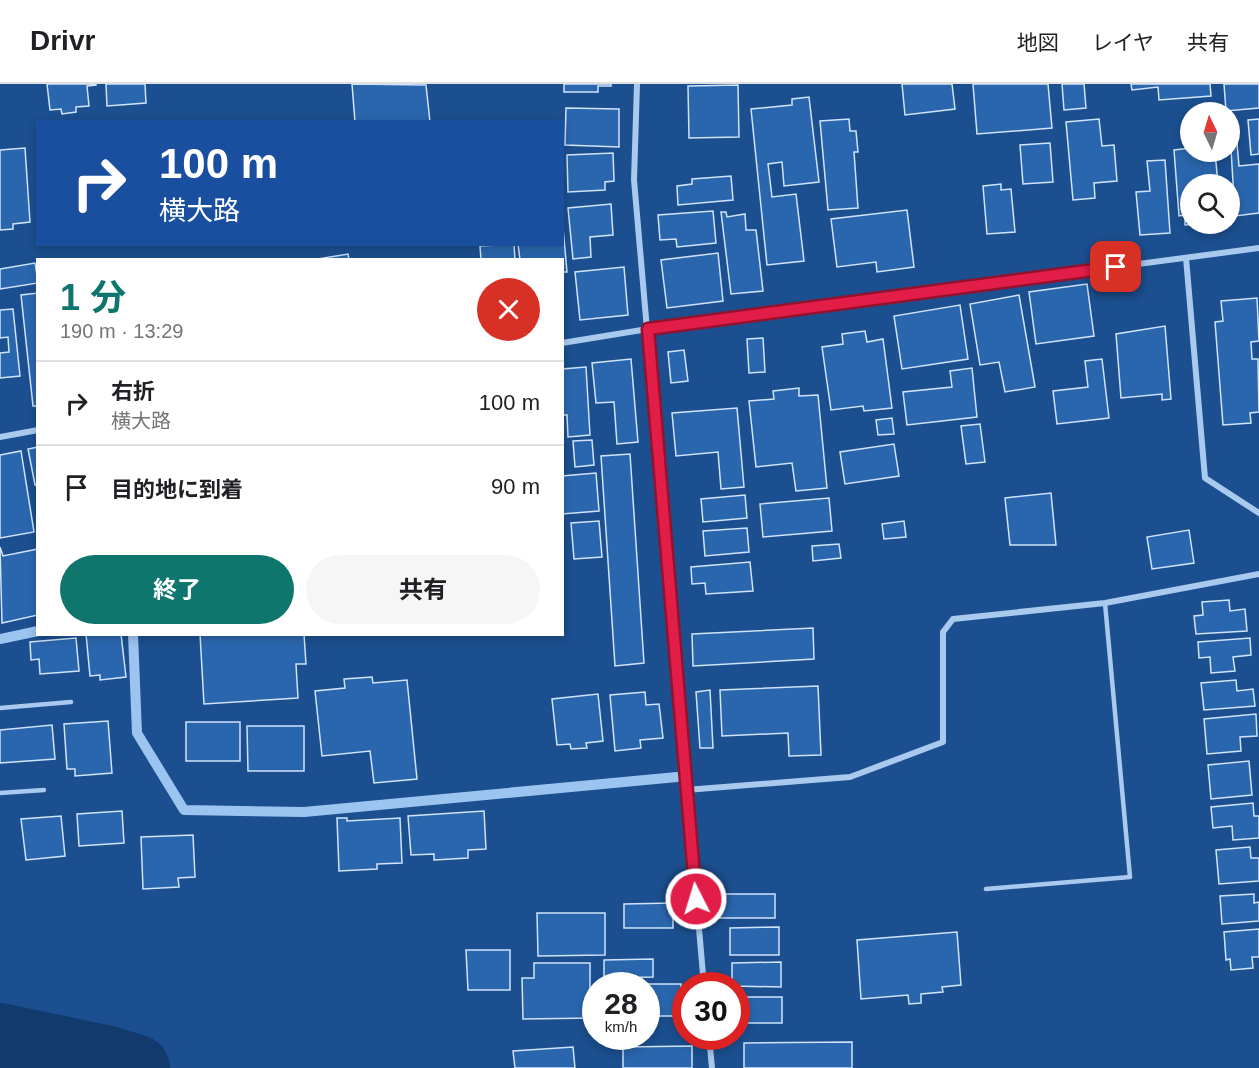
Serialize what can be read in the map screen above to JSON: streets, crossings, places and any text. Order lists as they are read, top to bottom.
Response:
{
  "north": "top",
  "page": {
    "header": "Drivr",
    "nav": ["地図", "レイヤ", "共有"],
    "turn": ["100 m", "横大路"],
    "heading": ["1 分", "190 m · 13:29"],
    "list": [
      {
        "name": "右折",
        "note": "横大路",
        "value": "100 m"
      },
      {
        "name": "目的地に到着",
        "value": "90 m"
      }
    ],
    "buttons": ["終了", "共有"],
    "speed": "28 km/h",
    "limit": "30"
  }
}
